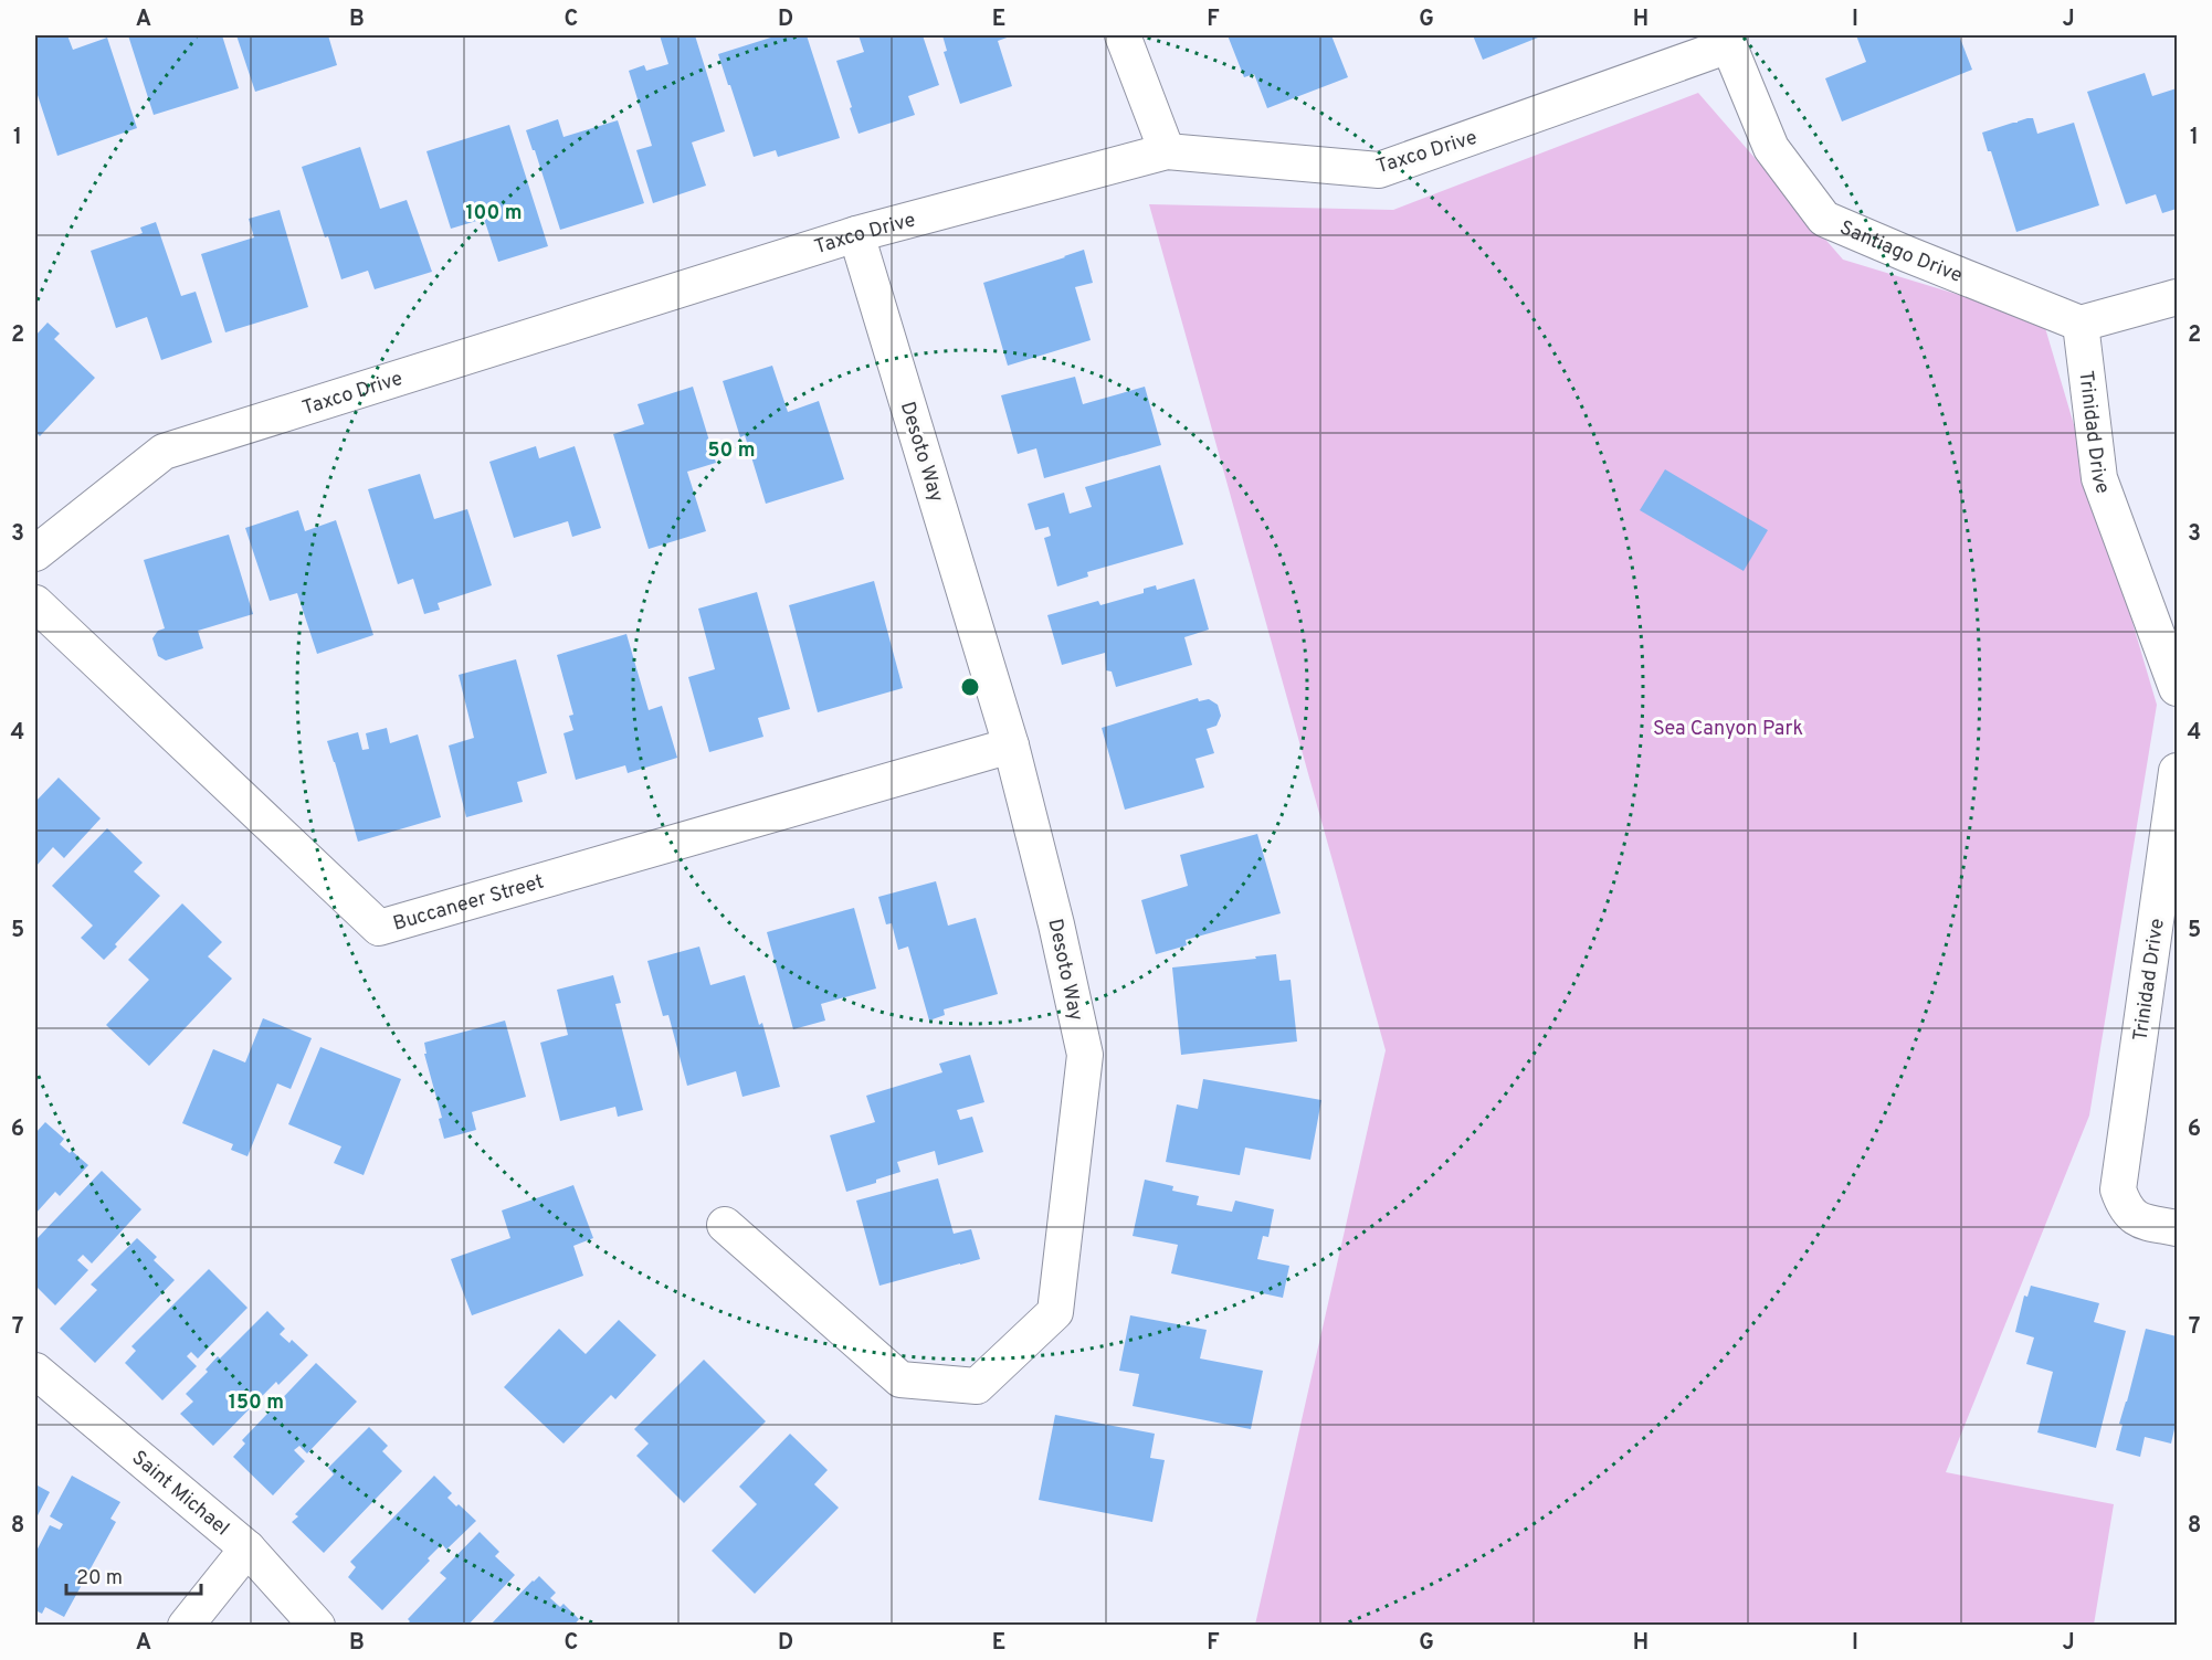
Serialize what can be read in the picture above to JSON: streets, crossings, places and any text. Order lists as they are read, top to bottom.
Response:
{
  "streets": {
    "street": [
      "Taxco Drive",
      "Santiago Drive",
      "Trinidad Drive",
      "Desoto Way",
      "Buccaneer Street",
      "Saint Michael"
    ]
  },
  "crossings": [
    ["Taxco Drive", "Santiago Drive"],
    ["Taxco Drive", "Desoto Way"],
    ["Santiago Drive", "Trinidad Drive"],
    ["Desoto Way", "Buccaneer Street"]
  ],
  "parks": ["Sea Canyon Park"],
  "scale_bar": "20 m",
  "grid": {
    "columns": [
      "A",
      "B",
      "C",
      "D",
      "E",
      "F",
      "G",
      "H",
      "I",
      "J"
    ],
    "rows": [
      "1",
      "2",
      "3",
      "4",
      "5",
      "6",
      "7",
      "8"
    ]
  },
  "rings": ["100 m", "50 m", "150 m"]
}
